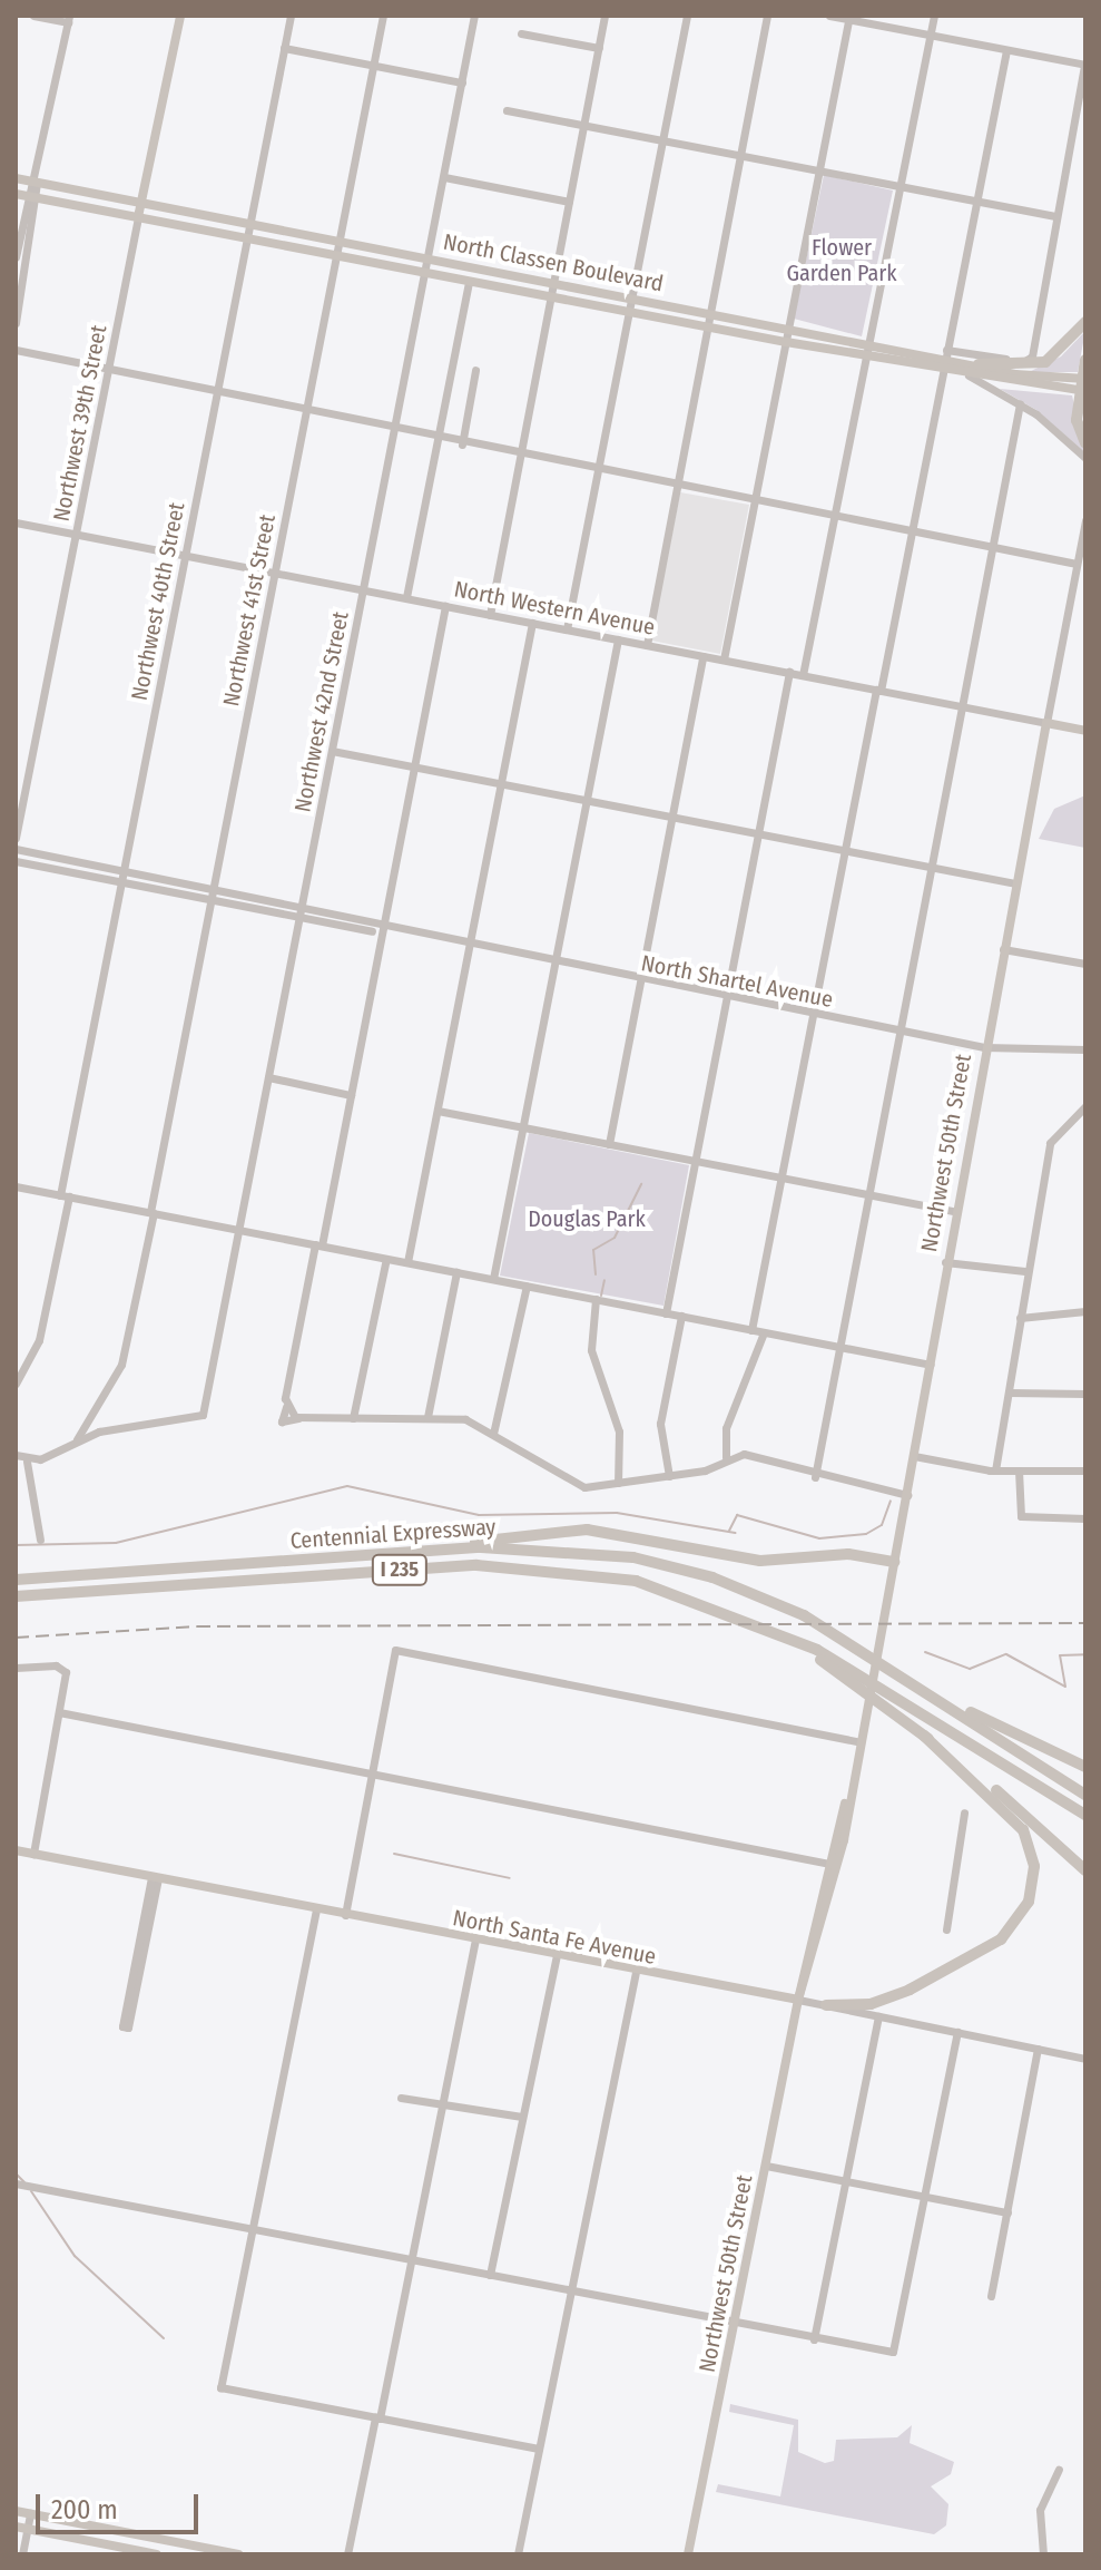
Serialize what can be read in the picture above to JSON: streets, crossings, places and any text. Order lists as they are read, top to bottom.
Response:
{
  "streets": {
    "highway": ["Centennial Expressway", "I 235"],
    "main road": [
      "North Classen Boulevard",
      "Northwest 39th Street",
      "North Western Avenue",
      "Northwest 50th Street",
      "North Santa Fe Avenue"
    ],
    "street": [
      "Northwest 40th Street",
      "Northwest 41st Street",
      "Northwest 42nd Street",
      "North Shartel Avenue"
    ]
  },
  "crossings": [
    ["North Classen Boulevard", "Northwest 39th Street"],
    ["North Classen Boulevard", "Northwest 40th Street"],
    ["North Classen Boulevard", "Northwest 41st Street"],
    ["North Classen Boulevard", "Northwest 42nd Street"],
    ["Northwest 39th Street", "North Western Avenue"],
    ["Northwest 40th Street", "North Western Avenue"],
    ["Northwest 40th Street", "North Shartel Avenue"],
    ["North Western Avenue", "Northwest 41st Street"],
    ["North Western Avenue", "Northwest 42nd Street"],
    ["North Western Avenue", "Northwest 50th Street"],
    ["Northwest 41st Street", "North Shartel Avenue"],
    ["Northwest 42nd Street", "North Shartel Avenue"],
    ["North Shartel Avenue", "Northwest 50th Street"],
    ["Northwest 50th Street", "North Santa Fe Avenue"]
  ],
  "parks": ["Flower Garden Park", "Douglas Park"],
  "scale_bar": "200 m"
}
